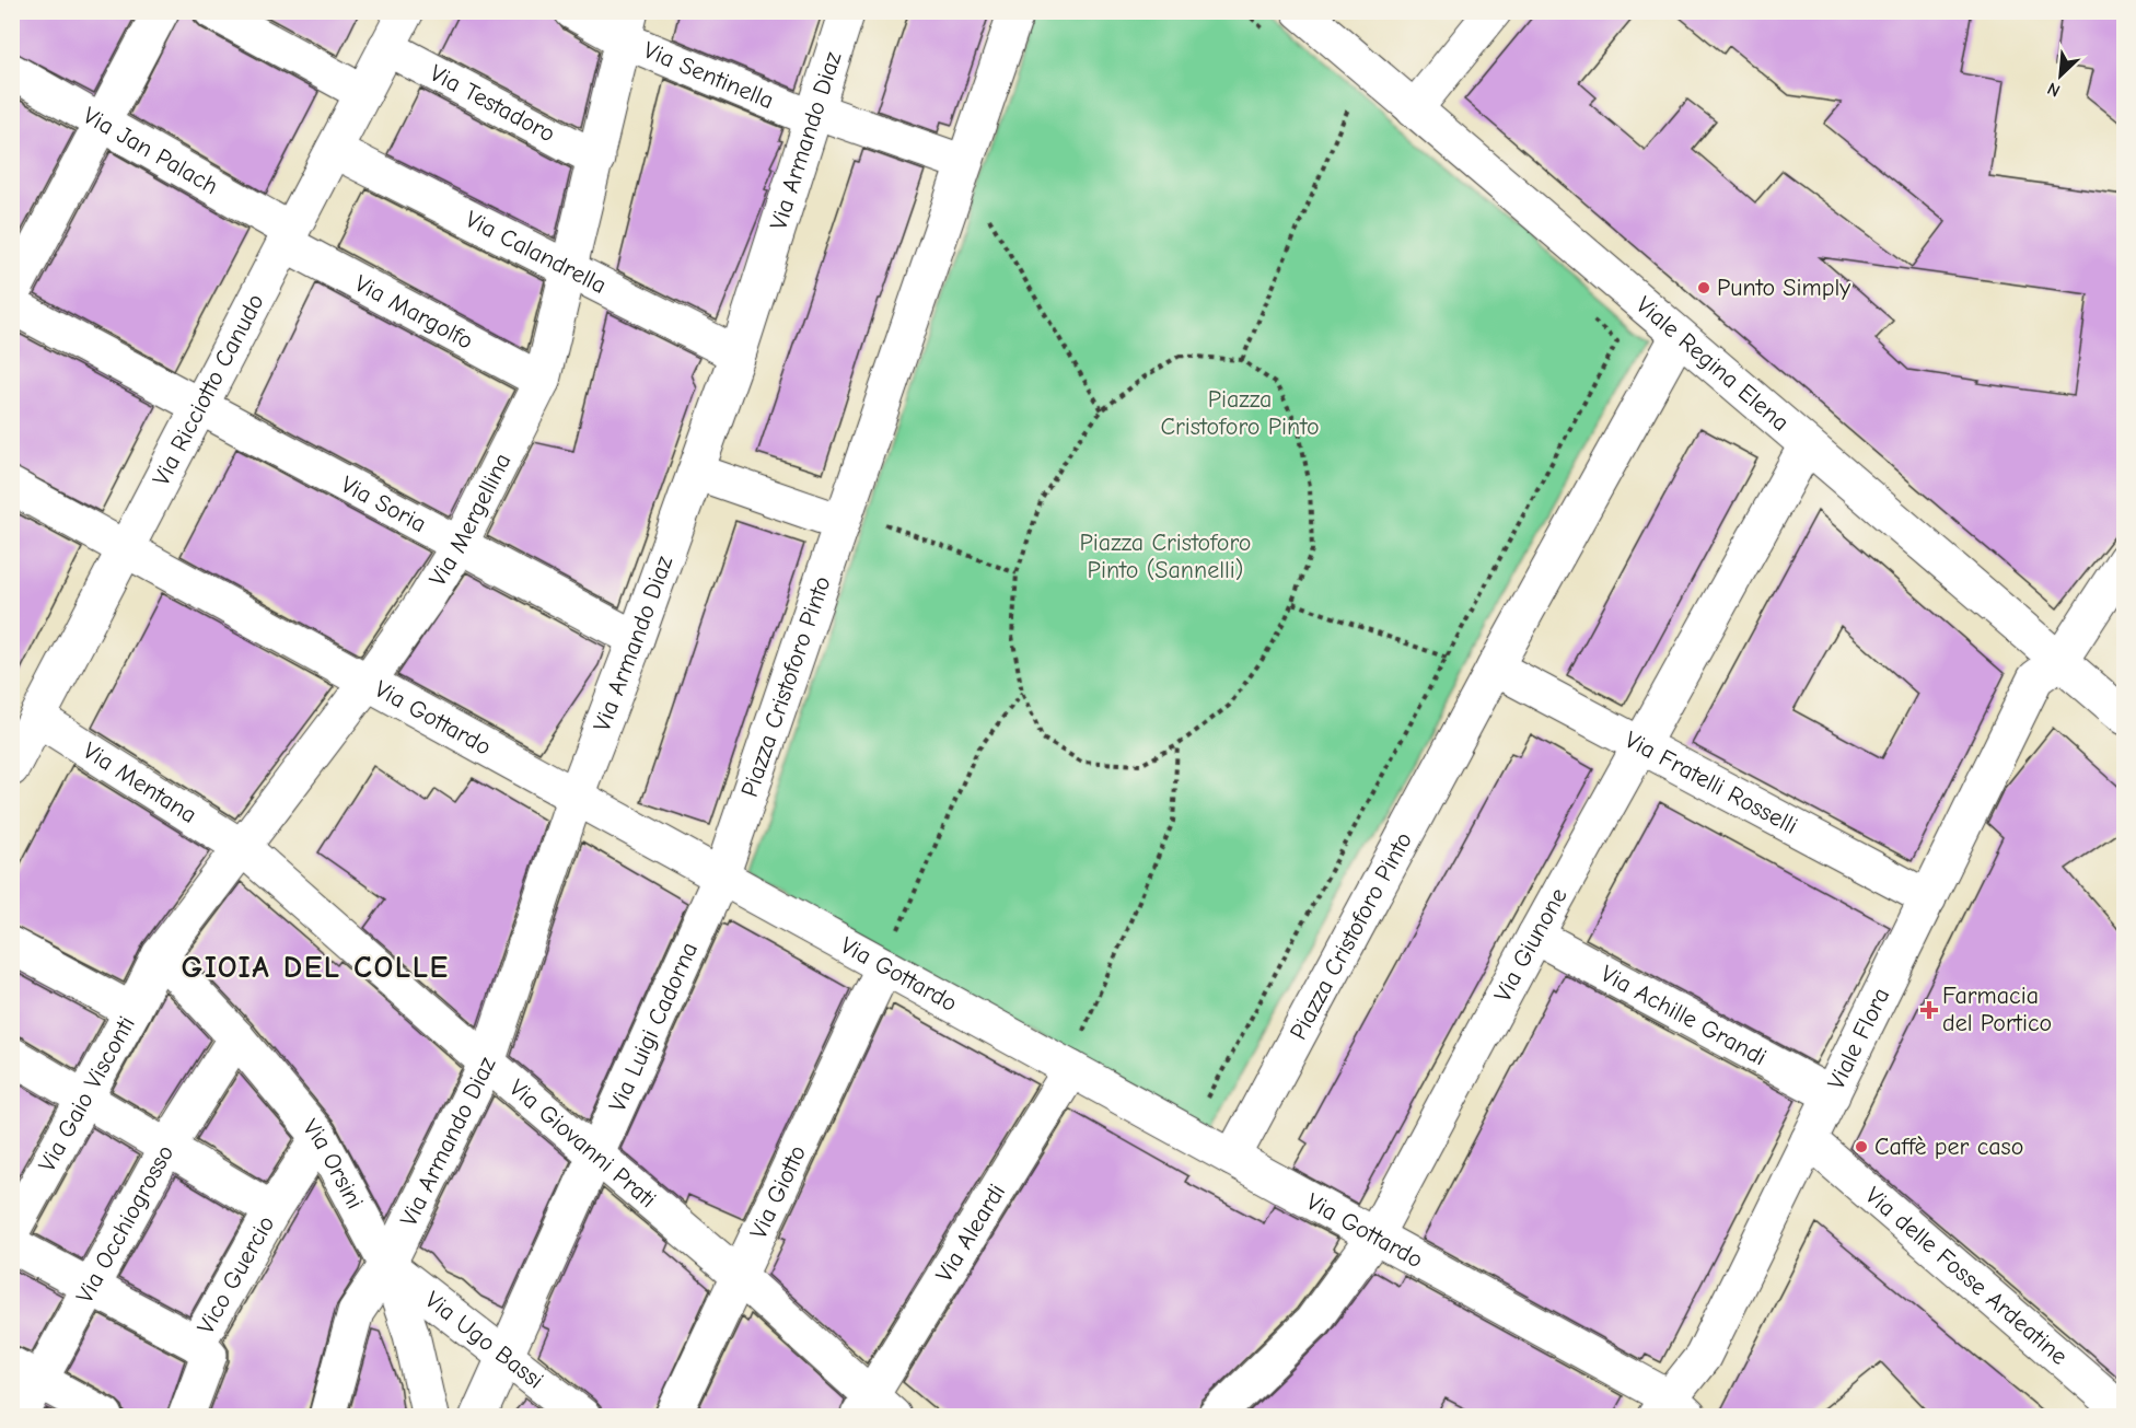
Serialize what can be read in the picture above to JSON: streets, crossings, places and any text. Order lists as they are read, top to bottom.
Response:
{
  "streets": {
    "street": [
      "Via Sentinella",
      "Via Testadoro",
      "Via Armando Diaz",
      "Via Jan Palach",
      "Via Calandrella",
      "Via Margolfo",
      "Viale Regina Elena",
      "Via Ricciotto Canudo",
      "Via Soria",
      "Via Mergellina",
      "Piazza Cristoforo Pinto",
      "Via Gottardo",
      "Via Fratelli Rosselli",
      "Via Mentana",
      "Via Giunone",
      "Via Achille Grandi",
      "Via Luigi Cadorna",
      "Viale Flora",
      "Via Gaio Visconti",
      "Via Giovanni Prati",
      "Via Orsini",
      "Via Giotto",
      "Via Occhiogrosso",
      "Via Aleardi",
      "Vico Guercio",
      "Via delle Fosse Ardeatine",
      "Via Ugo Bassi"
    ]
  },
  "crossings": [
    ["Via Sentinella", "Via Armando Diaz"],
    ["Via Sentinella", "Via Mergellina"],
    ["Via Sentinella", "Piazza Cristoforo Pinto"],
    ["Via Testadoro", "Via Ricciotto Canudo"],
    ["Via Testadoro", "Via Mergellina"],
    ["Via Armando Diaz", "Via Calandrella"],
    ["Via Armando Diaz", "Via Soria"],
    ["Via Armando Diaz", "Via Gottardo"],
    ["Via Armando Diaz", "Via Giovanni Prati"],
    ["Via Armando Diaz", "Via Orsini"],
    ["Via Armando Diaz", "Via Ugo Bassi"],
    ["Via Jan Palach", "Via Margolfo"],
    ["Via Jan Palach", "Via Ricciotto Canudo"],
    ["Via Calandrella", "Via Ricciotto Canudo"],
    ["Via Calandrella", "Via Mergellina"],
    ["Via Margolfo", "Via Ricciotto Canudo"],
    ["Via Margolfo", "Via Mergellina"],
    ["Viale Regina Elena", "Piazza Cristoforo Pinto"],
    ["Viale Regina Elena", "Via Giunone"],
    ["Viale Regina Elena", "Viale Flora"],
    ["Via Ricciotto Canudo", "Via Soria"],
    ["Via Ricciotto Canudo", "Via Gottardo"],
    ["Via Ricciotto Canudo", "Via Mentana"],
    ["Via Soria", "Via Mergellina"],
    ["Via Mergellina", "Via Gottardo"],
    ["Via Mergellina", "Via Mentana"],
    ["Via Mergellina", "Via Gaio Visconti"],
    ["Via Mergellina", "Via Giovanni Prati"],
    ["Via Mergellina", "Via Orsini"],
    ["Piazza Cristoforo Pinto", "Via Gottardo"],
    ["Piazza Cristoforo Pinto", "Via Fratelli Rosselli"],
    ["Piazza Cristoforo Pinto", "Via Luigi Cadorna"],
    ["Via Gottardo", "Via Giunone"],
    ["Via Gottardo", "Via Luigi Cadorna"],
    ["Via Gottardo", "Viale Flora"],
    ["Via Gottardo", "Via Giotto"],
    ["Via Gottardo", "Via Aleardi"],
    ["Via Fratelli Rosselli", "Via Giunone"],
    ["Via Fratelli Rosselli", "Viale Flora"],
    ["Via Mentana", "Via Giovanni Prati"],
    ["Via Giunone", "Via Achille Grandi"],
    ["Via Achille Grandi", "Viale Flora"],
    ["Via Luigi Cadorna", "Via Giovanni Prati"],
    ["Via Luigi Cadorna", "Via Ugo Bassi"],
    ["Viale Flora", "Via delle Fosse Ardeatine"],
    ["Via Gaio Visconti", "Via Orsini"],
    ["Via Giovanni Prati", "Via Giotto"],
    ["Via Giovanni Prati", "Via Aleardi"],
    ["Via Orsini", "Via Occhiogrosso"],
    ["Via Orsini", "Vico Guercio"],
    ["Via Orsini", "Via Ugo Bassi"]
  ],
  "districts": ["GIOIA DEL COLLE"],
  "parks": ["Piazza Cristoforo Pinto", "Piazza Cristoforo Pinto (Sannelli)"],
  "places": {
    "other": ["Punto Simply", "Caffè per caso"],
    "health": ["Farmacia del Portico"]
  },
  "north": "bottom left"
}
